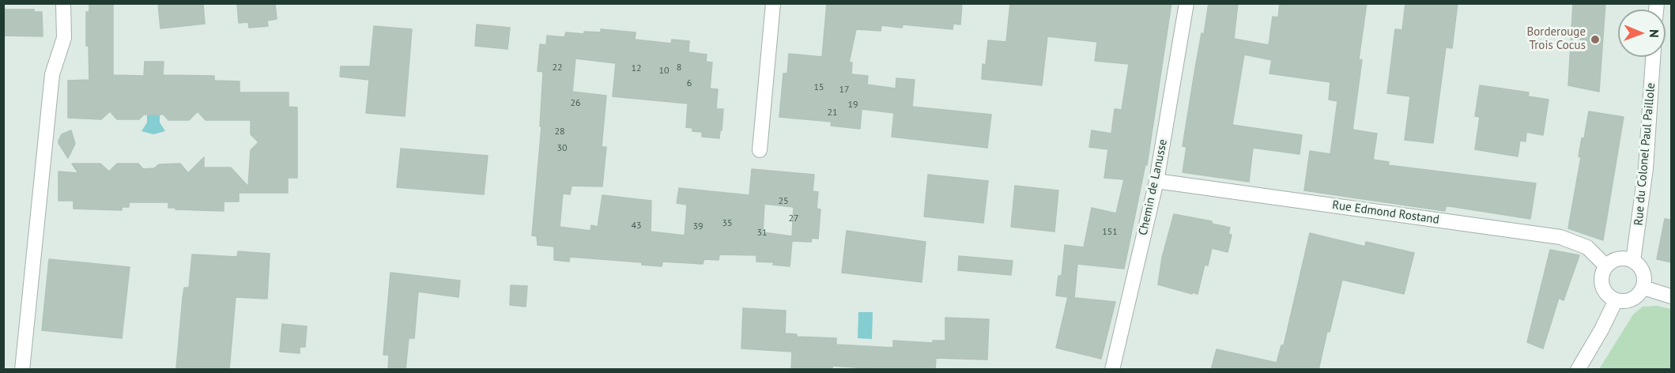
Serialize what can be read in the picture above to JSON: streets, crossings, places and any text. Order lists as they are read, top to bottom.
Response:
{
  "streets": {
    "street": ["Rue du Colonel Paul Paillole", "Chemin de Lanusse", "Rue Edmond Rostand"]
  },
  "crossings": [
    ["Rue du Colonel Paul Paillole", "Rue Edmond Rostand"],
    ["Chemin de Lanusse", "Rue Edmond Rostand"]
  ],
  "places": ["Borderouge Trois Cocus"],
  "house_numbers": [
    "22",
    "8",
    "12",
    "10",
    "6",
    "15",
    "17",
    "26",
    "19",
    "21",
    "28",
    "30",
    "25",
    "27",
    "35",
    "43",
    "39",
    "151",
    "31"
  ],
  "north": "right"
}
